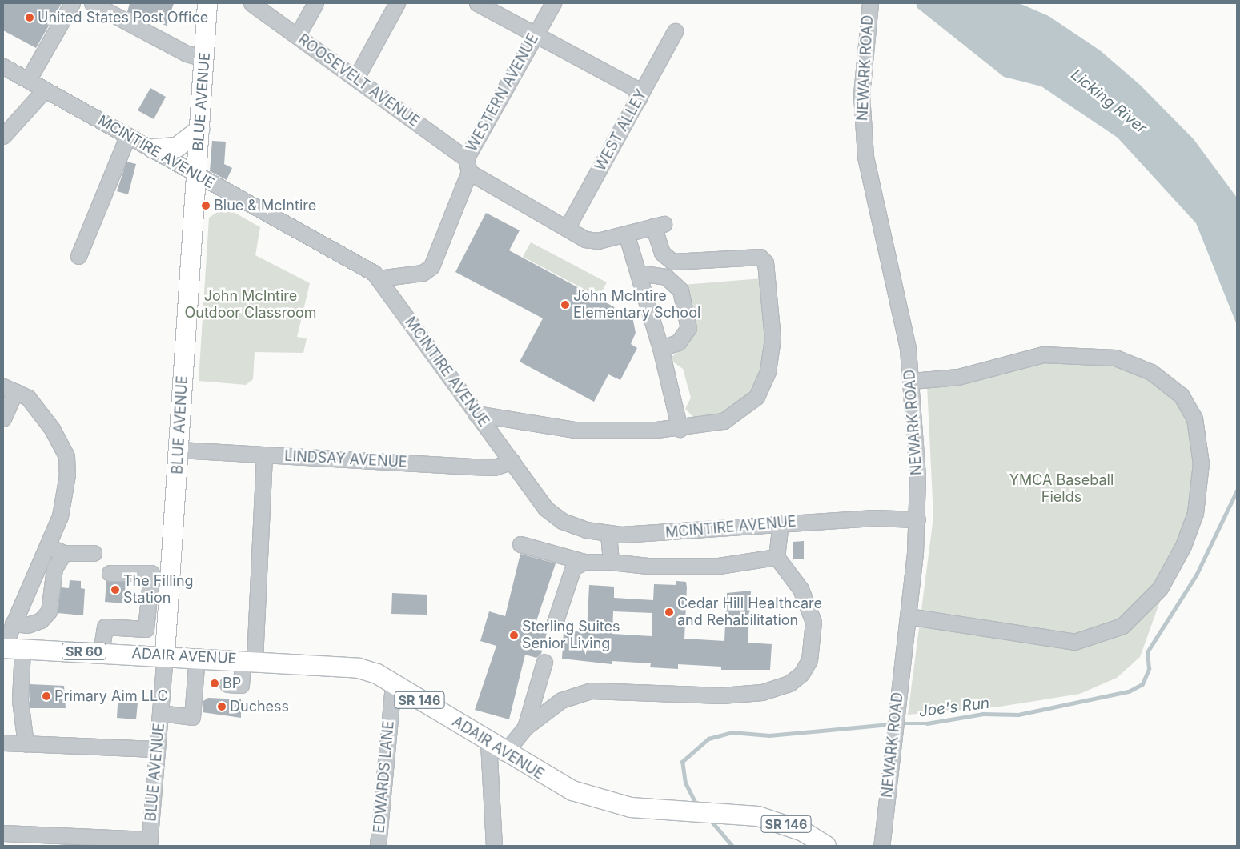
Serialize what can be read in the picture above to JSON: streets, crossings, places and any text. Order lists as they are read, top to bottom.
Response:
{
  "streets": {
    "main road": [
      "BLUE AVENUE",
      "SR 60",
      "ADAIR AVENUE",
      "SR 146"
    ],
    "street": [
      "NEWARK ROAD",
      "ROOSEVELT AVENUE",
      "WESTERN AVENUE",
      "WEST ALLEY",
      "MCINTIRE AVENUE",
      "LINDSAY AVENUE",
      "EDWARDS LANE"
    ]
  },
  "crossings": [
    ["NEWARK ROAD", "MCINTIRE AVENUE"],
    ["ROOSEVELT AVENUE", "WESTERN AVENUE"],
    ["ROOSEVELT AVENUE", "WEST ALLEY"],
    ["WESTERN AVENUE", "MCINTIRE AVENUE"],
    ["BLUE AVENUE", "MCINTIRE AVENUE"],
    ["BLUE AVENUE", "LINDSAY AVENUE"],
    ["BLUE AVENUE", "ADAIR AVENUE"],
    ["MCINTIRE AVENUE", "LINDSAY AVENUE"],
    ["ADAIR AVENUE", "EDWARDS LANE"]
  ],
  "water": ["Licking River", "Joe's Run"],
  "parks": ["John McIntire Outdoor Classroom", "YMCA Baseball Fields"],
  "places": [
    "United States Post Office",
    "Blue & McIntire",
    "John McIntire Elementary School",
    "The Filling Station",
    "Cedar Hill Healthcare and Rehabilitation",
    "Sterling Suites Senior Living",
    "BP",
    "Primary Aim LLC",
    "Duchess"
  ]
}
